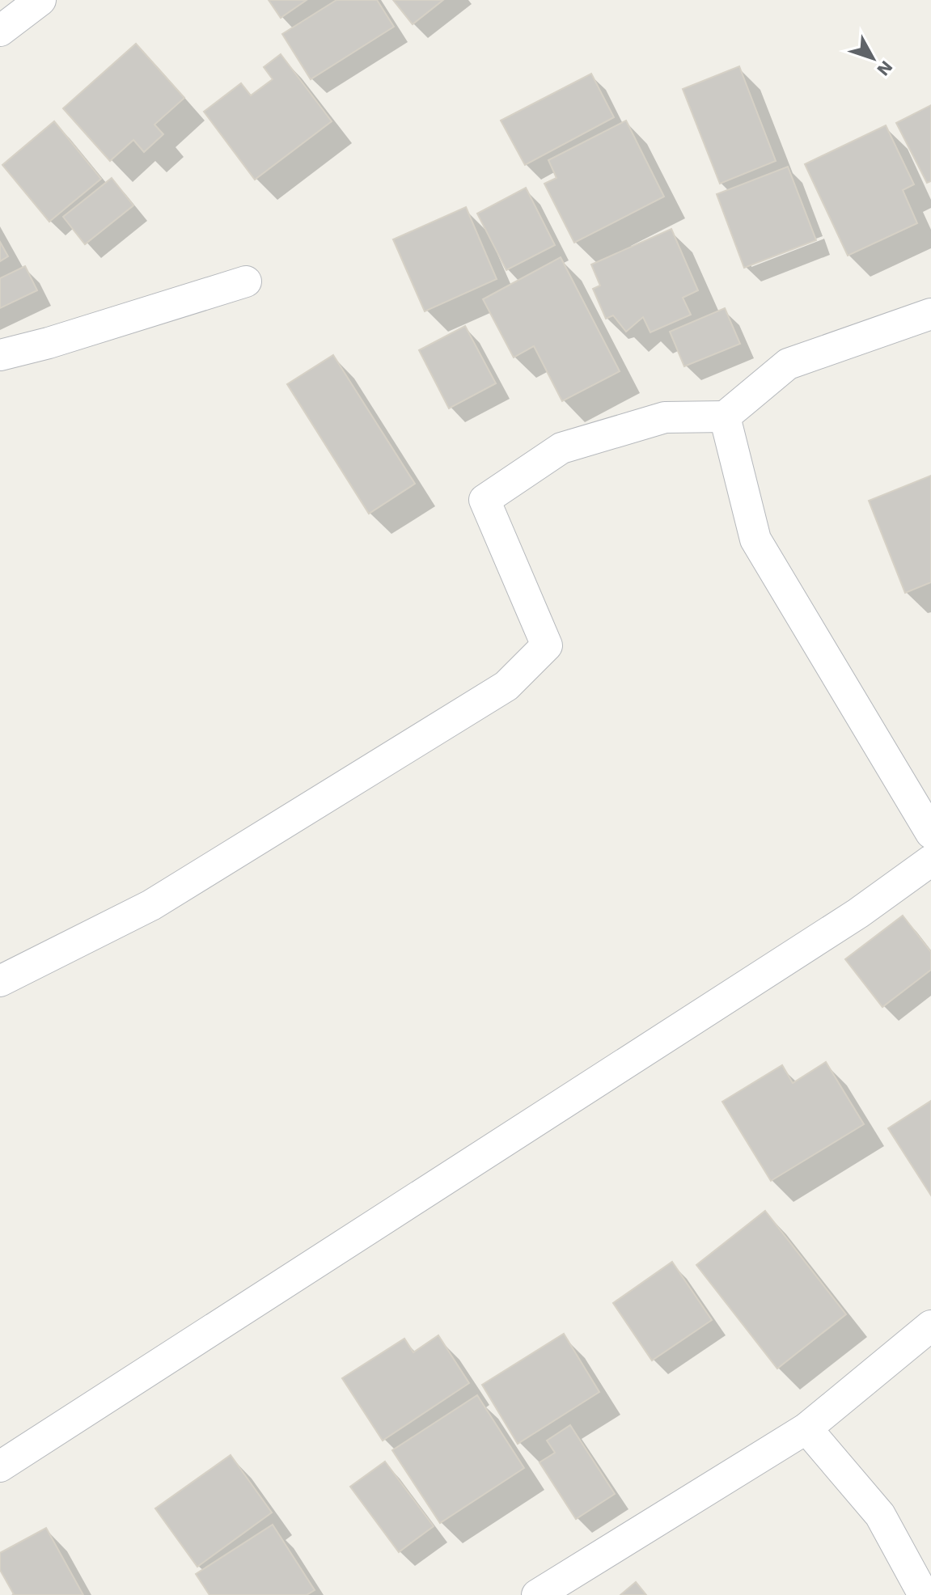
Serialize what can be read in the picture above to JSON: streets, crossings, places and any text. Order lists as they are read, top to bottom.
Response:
{
  "north": "bottom right"
}
